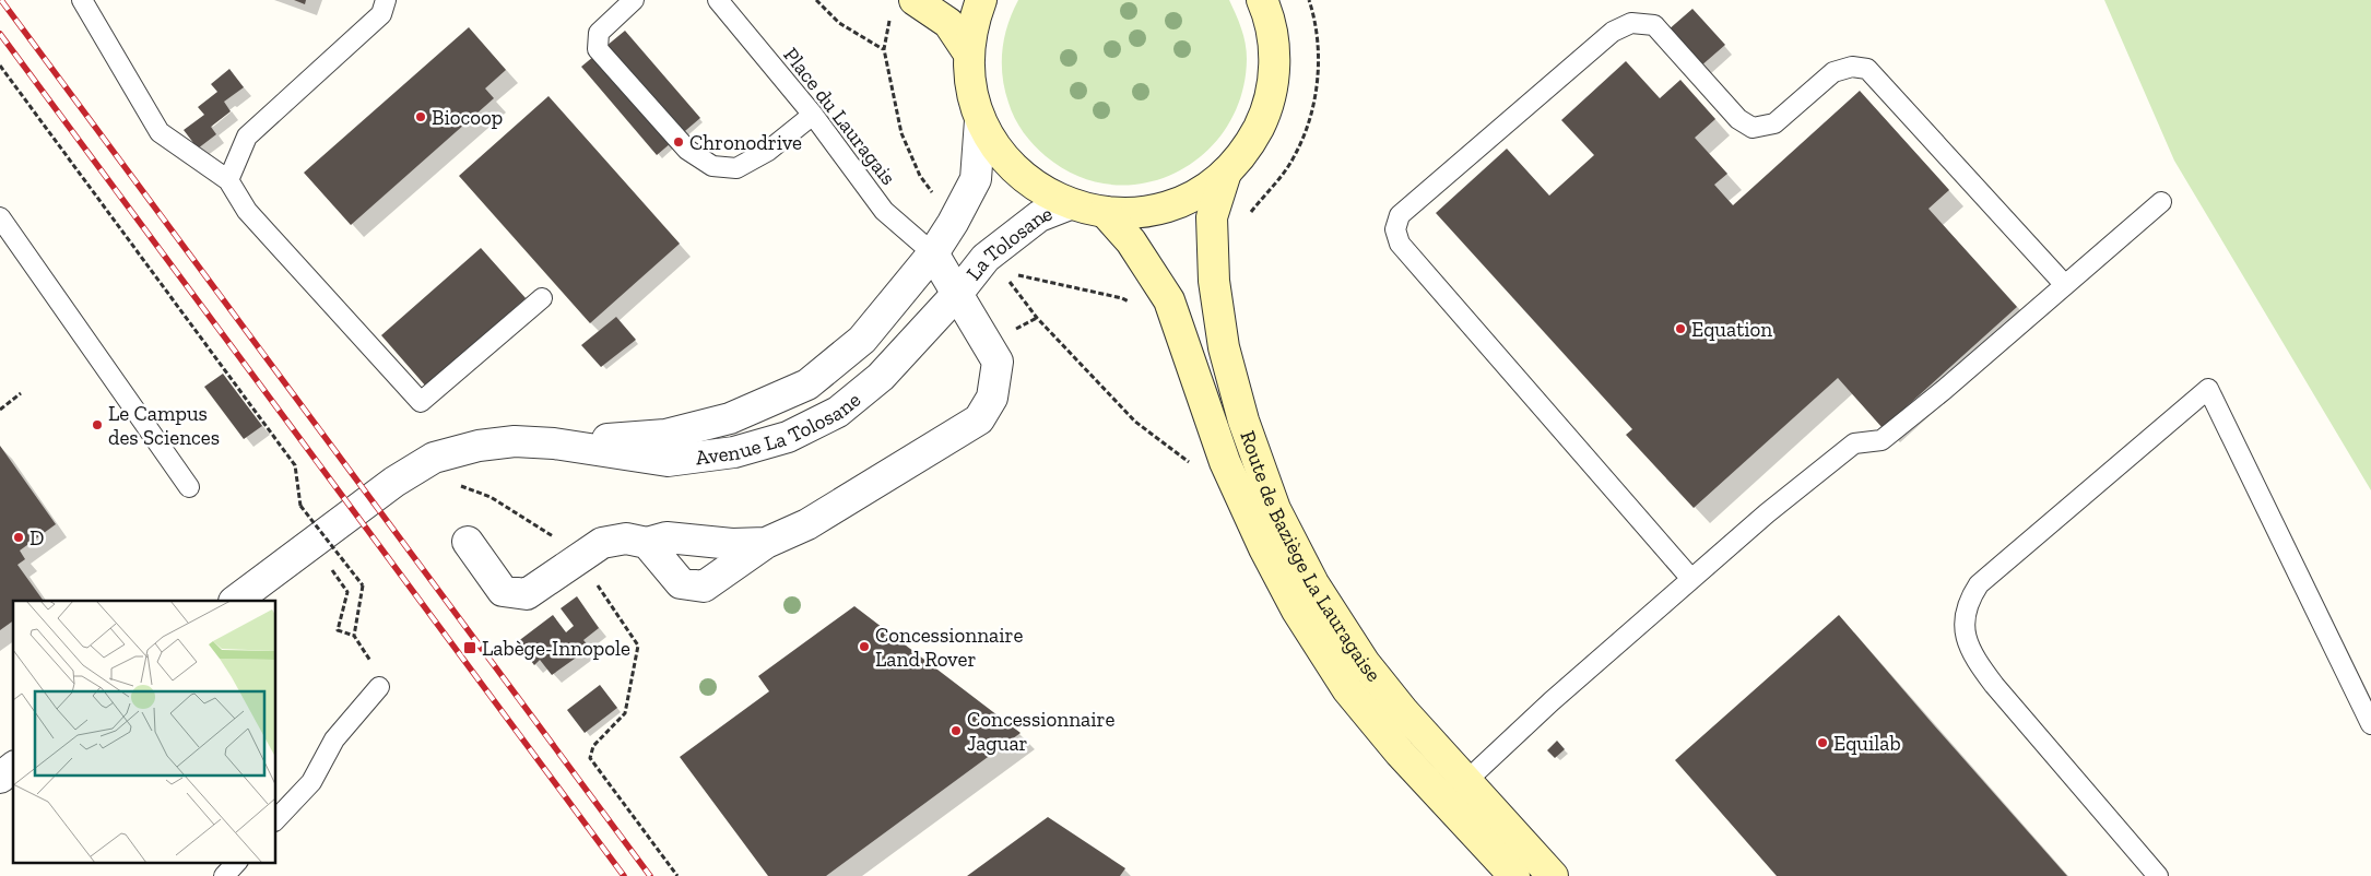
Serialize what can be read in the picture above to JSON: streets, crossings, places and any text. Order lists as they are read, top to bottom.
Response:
{
  "streets": {
    "main road": ["Route de Baziège La Lauragaise"],
    "street": ["La Tolosane", "Avenue La Tolosane"],
    "lane": ["Place du Lauragais"]
  },
  "crossings": [
    ["Place du Lauragais", "Avenue La Tolosane"],
    ["La Tolosane", "Avenue La Tolosane"]
  ],
  "places": {
    "other": [
      "Biocoop",
      "Chronodrive",
      "Equation",
      "Le Campus des Sciences",
      "D",
      "Concessionnaire Land Rover",
      "Concessionnaire Jaguar",
      "Equilab"
    ],
    "transit": ["Labège-Innopole"]
  }
}
